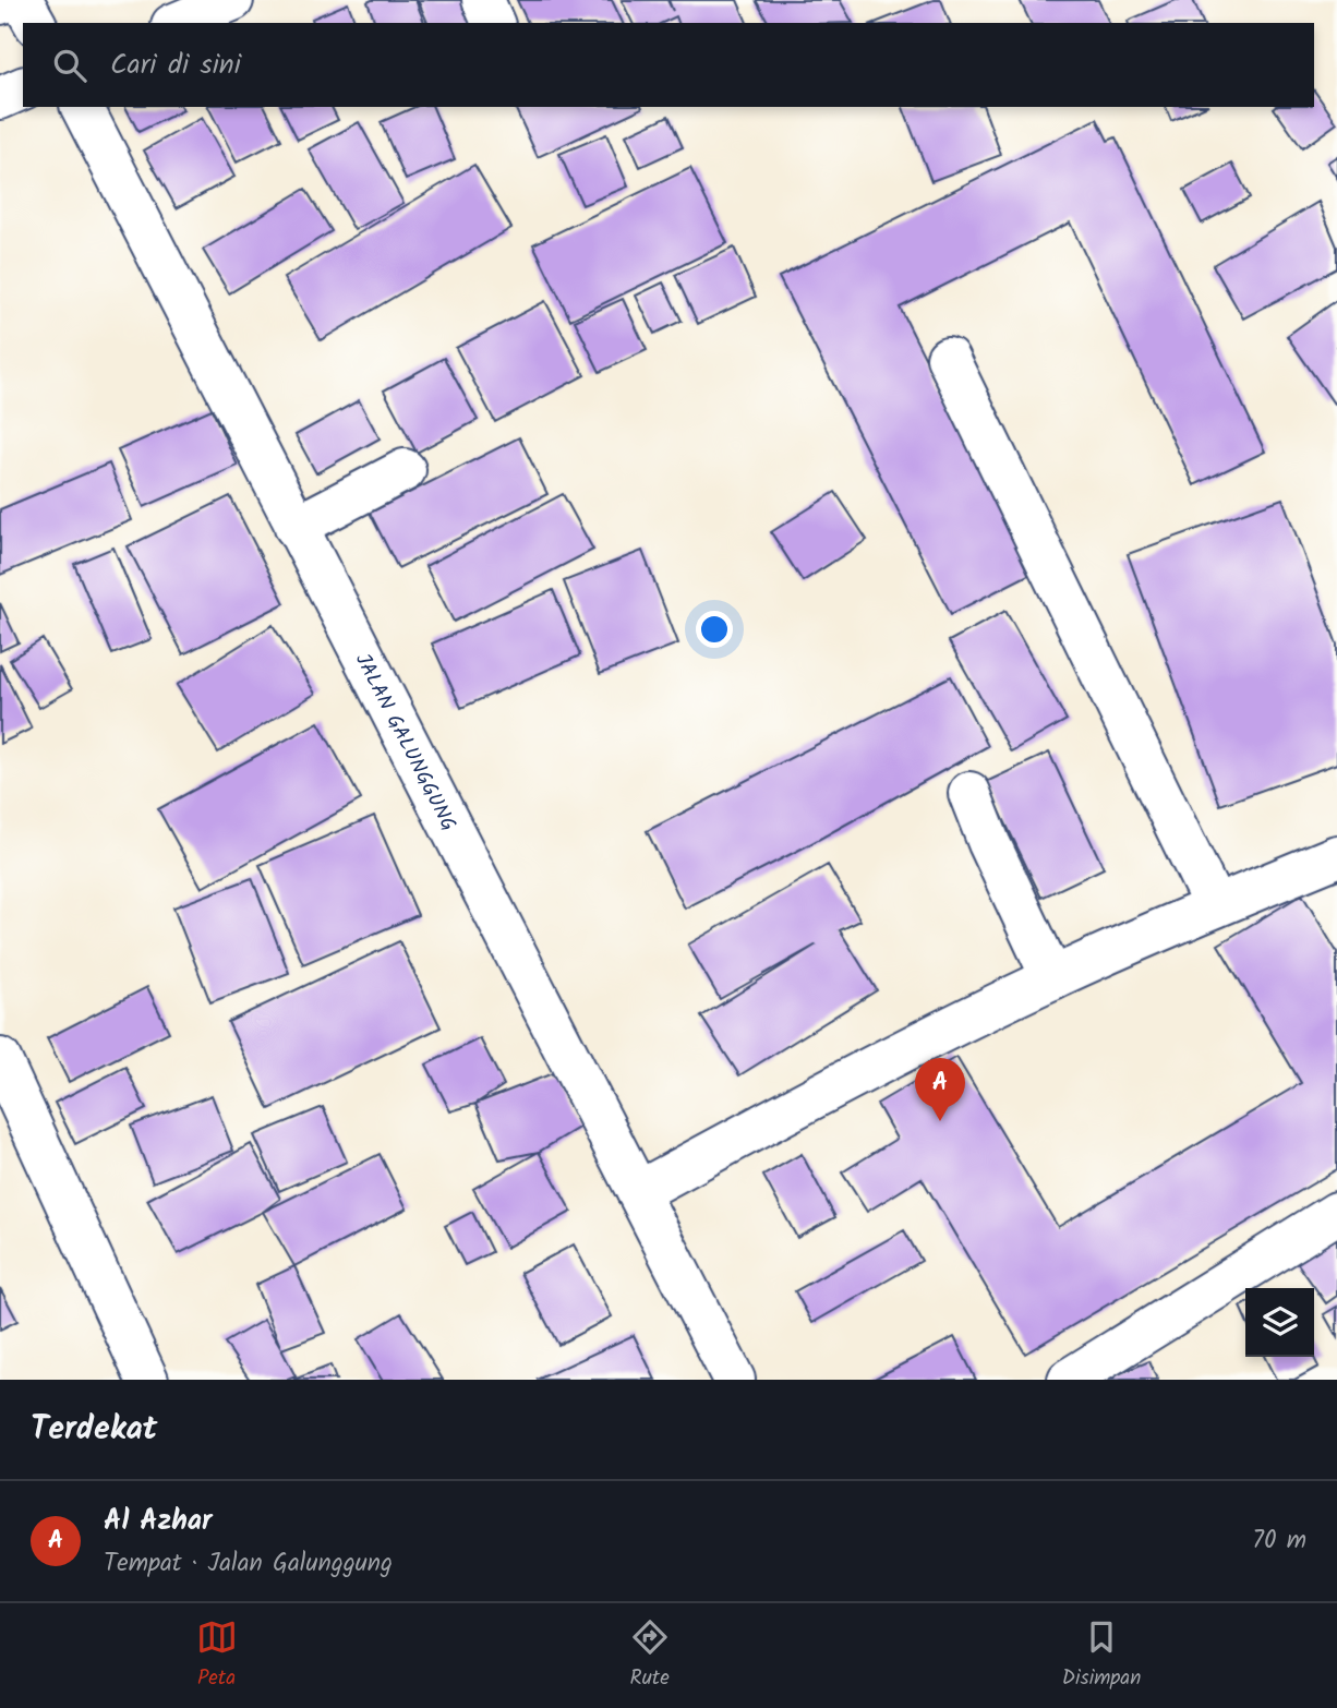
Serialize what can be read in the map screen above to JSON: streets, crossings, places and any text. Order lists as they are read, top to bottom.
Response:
{
  "streets": {
    "street": ["JALAN GALUNGGUNG"]
  },
  "page": {
    "search": "Cari di sini",
    "pins": "A",
    "heading": "Terdekat",
    "list": [
      {
        "mark": "A",
        "name": "Al Azhar",
        "note": "Tempat · Jalan Galunggung",
        "value": "70 m"
      }
    ],
    "nav": ["Peta", "Rute", "Disimpan"]
  }
}
